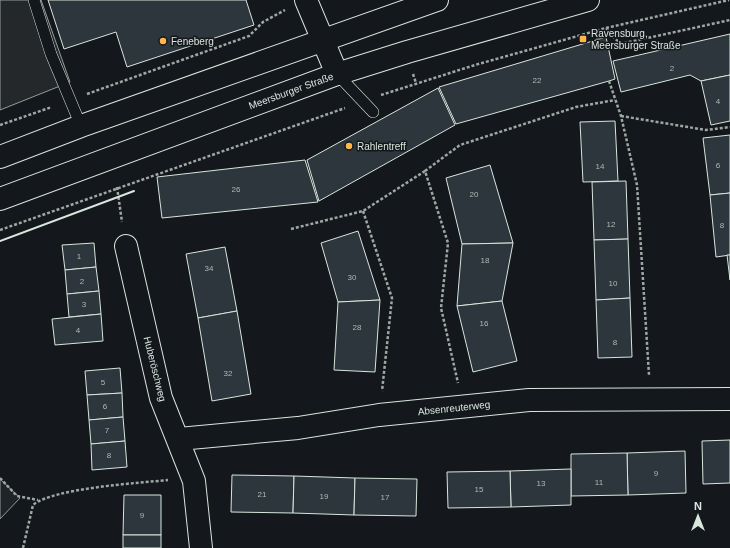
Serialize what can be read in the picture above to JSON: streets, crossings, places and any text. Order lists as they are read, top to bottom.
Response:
{
  "streets": {
    "street": ["Meersburger Straße", "Huberöschweg", "Absenreuterweg"]
  },
  "crossings": [
    ["Huberöschweg", "Absenreuterweg"]
  ],
  "places": {
    "transit": ["Ravensburg, Meersburger Straße"],
    "other": ["Feneberg", "Rahlentreff"]
  },
  "house_numbers": [
    "2",
    "22",
    "4",
    "6",
    "14",
    "26",
    "20",
    "12",
    "8",
    "1",
    "18",
    "34",
    "30",
    "2",
    "10",
    "3",
    "16",
    "28",
    "4",
    "8",
    "32",
    "5",
    "6",
    "7",
    "8",
    "9",
    "11",
    "13",
    "15",
    "21",
    "19",
    "17",
    "9"
  ],
  "north": "top"
}
